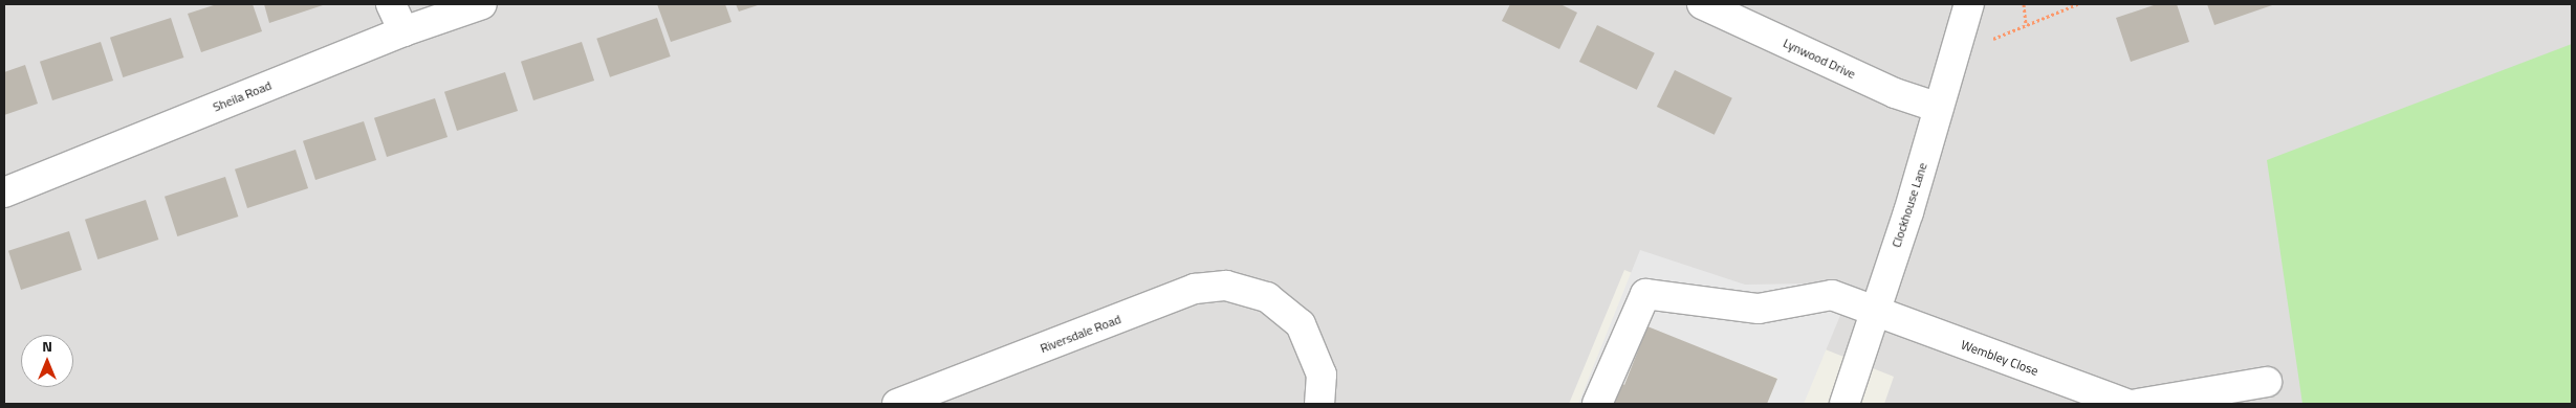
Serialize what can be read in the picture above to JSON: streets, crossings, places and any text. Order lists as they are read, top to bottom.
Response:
{
  "streets": {
    "street": [
      "Lynwood Drive",
      "Sheila Road",
      "Clockhouse Lane",
      "Riversdale Road",
      "Wembley Close"
    ]
  },
  "crossings": [
    ["Lynwood Drive", "Clockhouse Lane"],
    ["Clockhouse Lane", "Wembley Close"]
  ],
  "north": "top"
}
